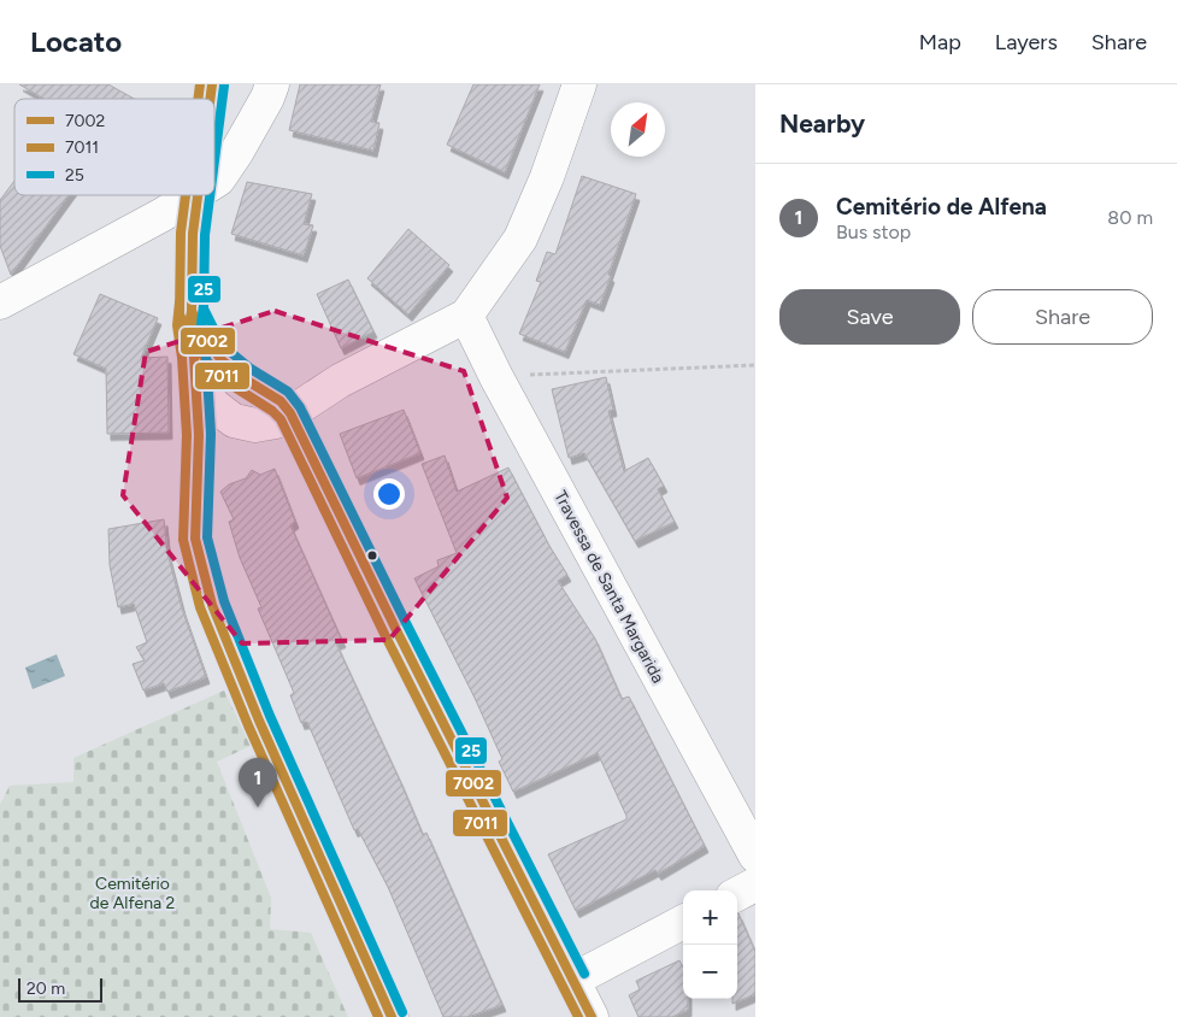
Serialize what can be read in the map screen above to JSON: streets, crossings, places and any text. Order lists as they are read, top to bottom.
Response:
{
  "streets": {
    "street": ["Travessa de Santa Margarida"]
  },
  "parks": ["Cemitério de Alfena 2"],
  "lines": ["transit line 7002", "transit line 7011", "transit line 25"],
  "legend": ["7002", "7011", "25"],
  "scale_bar": "20 m",
  "north": "top right",
  "page": {
    "header": "Locato",
    "nav": ["Map", "Layers", "Share"],
    "heading": "Nearby",
    "list": [
      {
        "mark": "1",
        "name": "Cemitério de Alfena",
        "note": "Bus stop",
        "value": "80 m"
      }
    ],
    "buttons": ["Save", "Share"],
    "pins": "1",
    "map_buttons": ["+", "−"],
    "scale": "20 m"
  }
}
